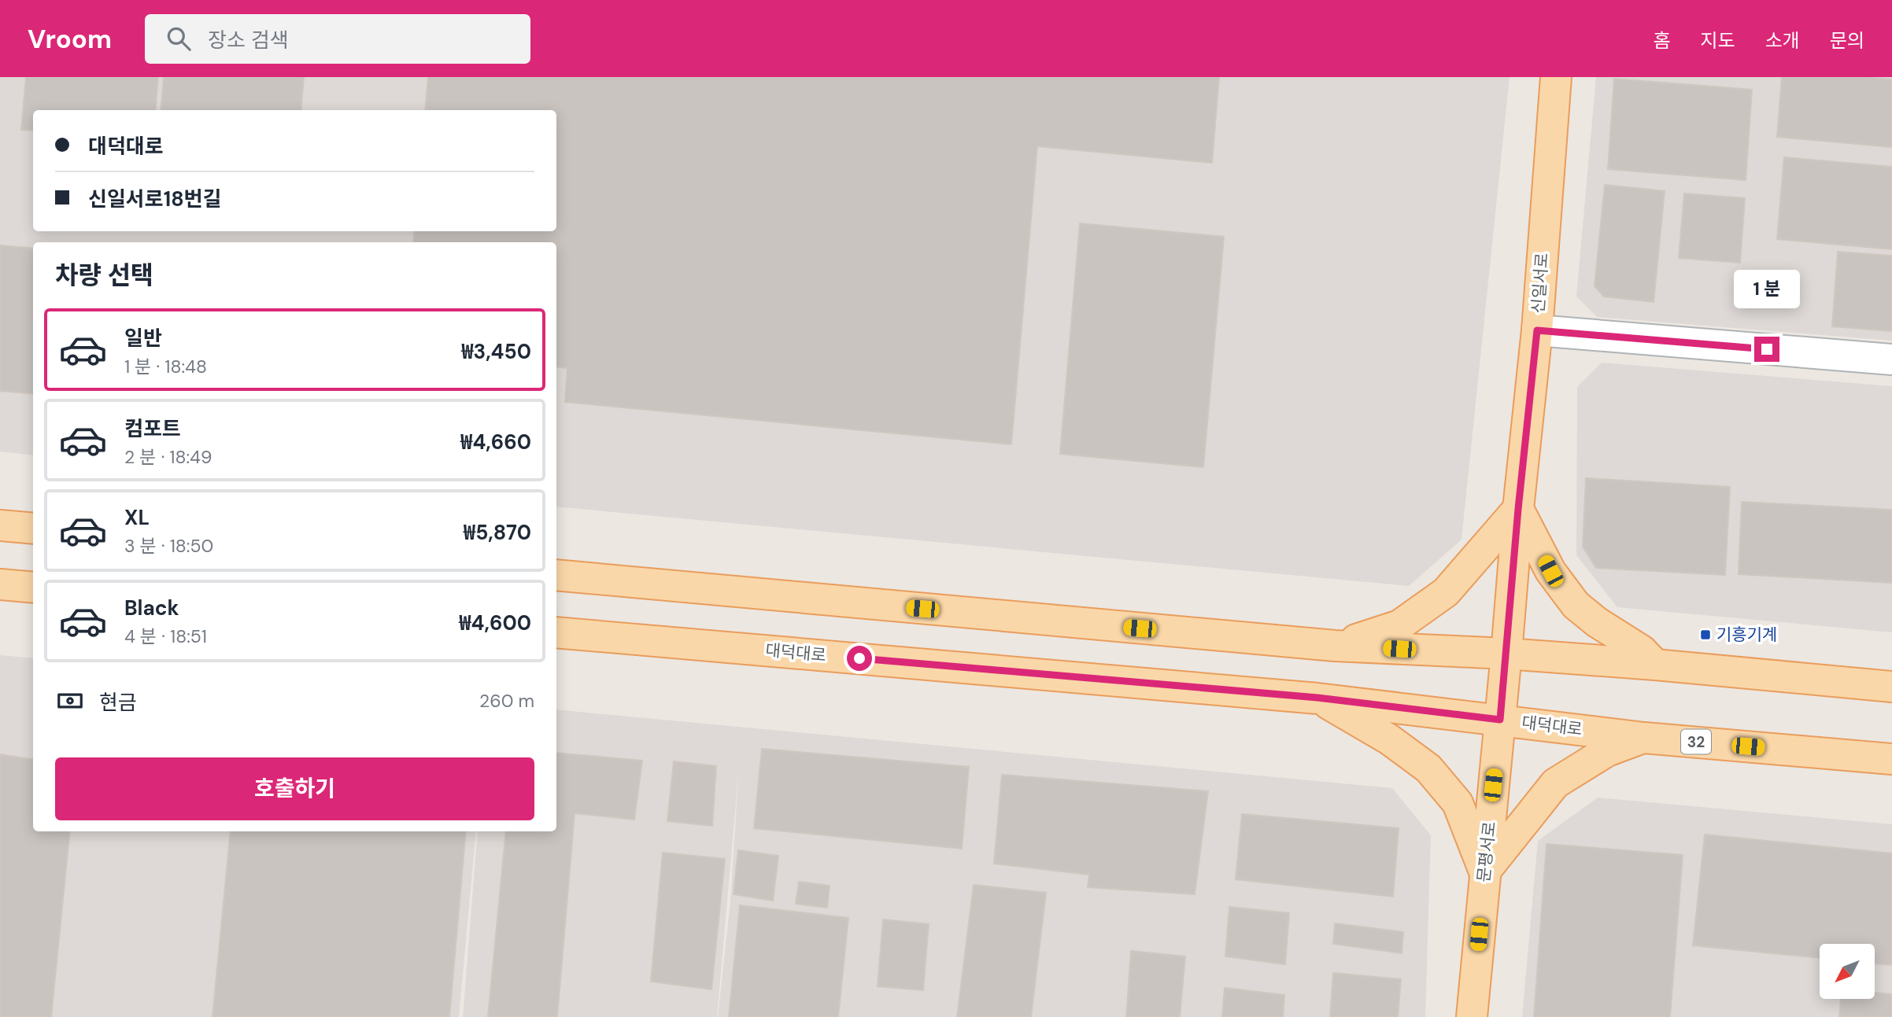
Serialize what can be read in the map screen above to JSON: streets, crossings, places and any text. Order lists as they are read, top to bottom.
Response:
{
  "streets": {
    "main road": [
      "신일서로",
      "대덕대로",
      "32",
      "문평서로"
    ]
  },
  "crossings": [
    ["신일서로", "문평서로"],
    ["대덕대로", "문평서로"]
  ],
  "places": {
    "transit": ["기흥기계"]
  },
  "north": "bottom left",
  "page": {
    "header": "Vroom",
    "search": "장소 검색",
    "nav": [
      "홈",
      "지도",
      "소개",
      "문의"
    ],
    "banner": ["대덕대로", "신일서로18번길"],
    "heading": "차량 선택",
    "bubble": "1 분",
    "list": [
      {
        "name": "일반",
        "note": "1 분 · 18:48",
        "value": "₩3,450"
      },
      {
        "name": "컴포트",
        "note": "2 분 · 18:49",
        "value": "₩4,660"
      },
      {
        "name": "XL",
        "note": "3 분 · 18:50",
        "value": "₩5,870"
      },
      {
        "name": "Black",
        "note": "4 분 · 18:51",
        "value": "₩4,600"
      }
    ],
    "pay": ["현금", "260 m"],
    "buttons": "호출하기"
  }
}
